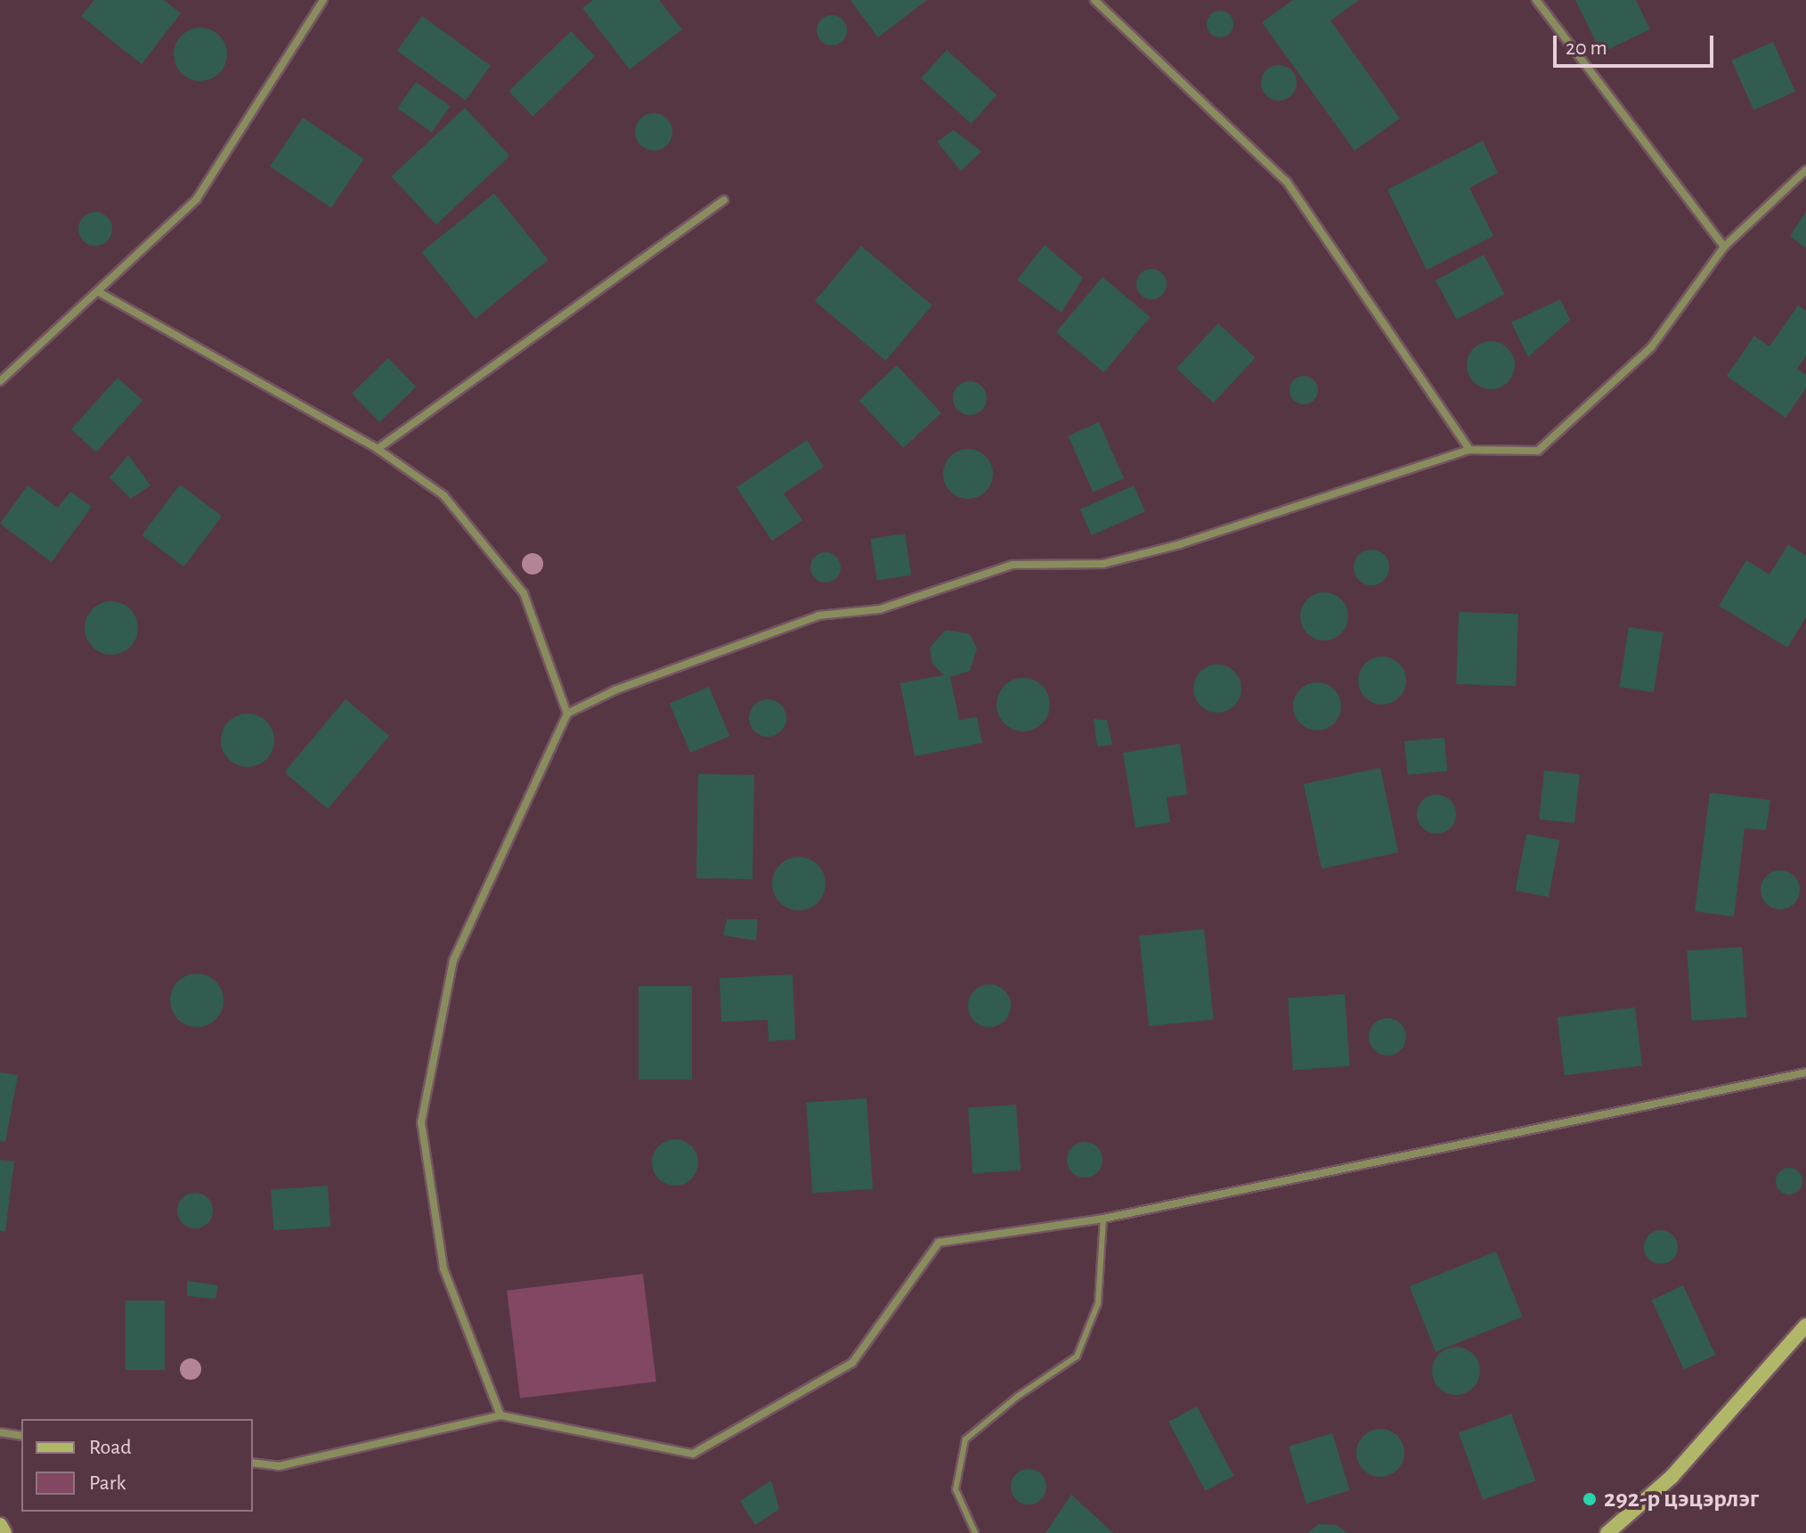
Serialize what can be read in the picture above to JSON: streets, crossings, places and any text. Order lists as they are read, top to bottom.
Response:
{
  "places": ["292-р цэцэрлэг"],
  "legend": ["Road", "Park"],
  "scale_bar": "20 m"
}
